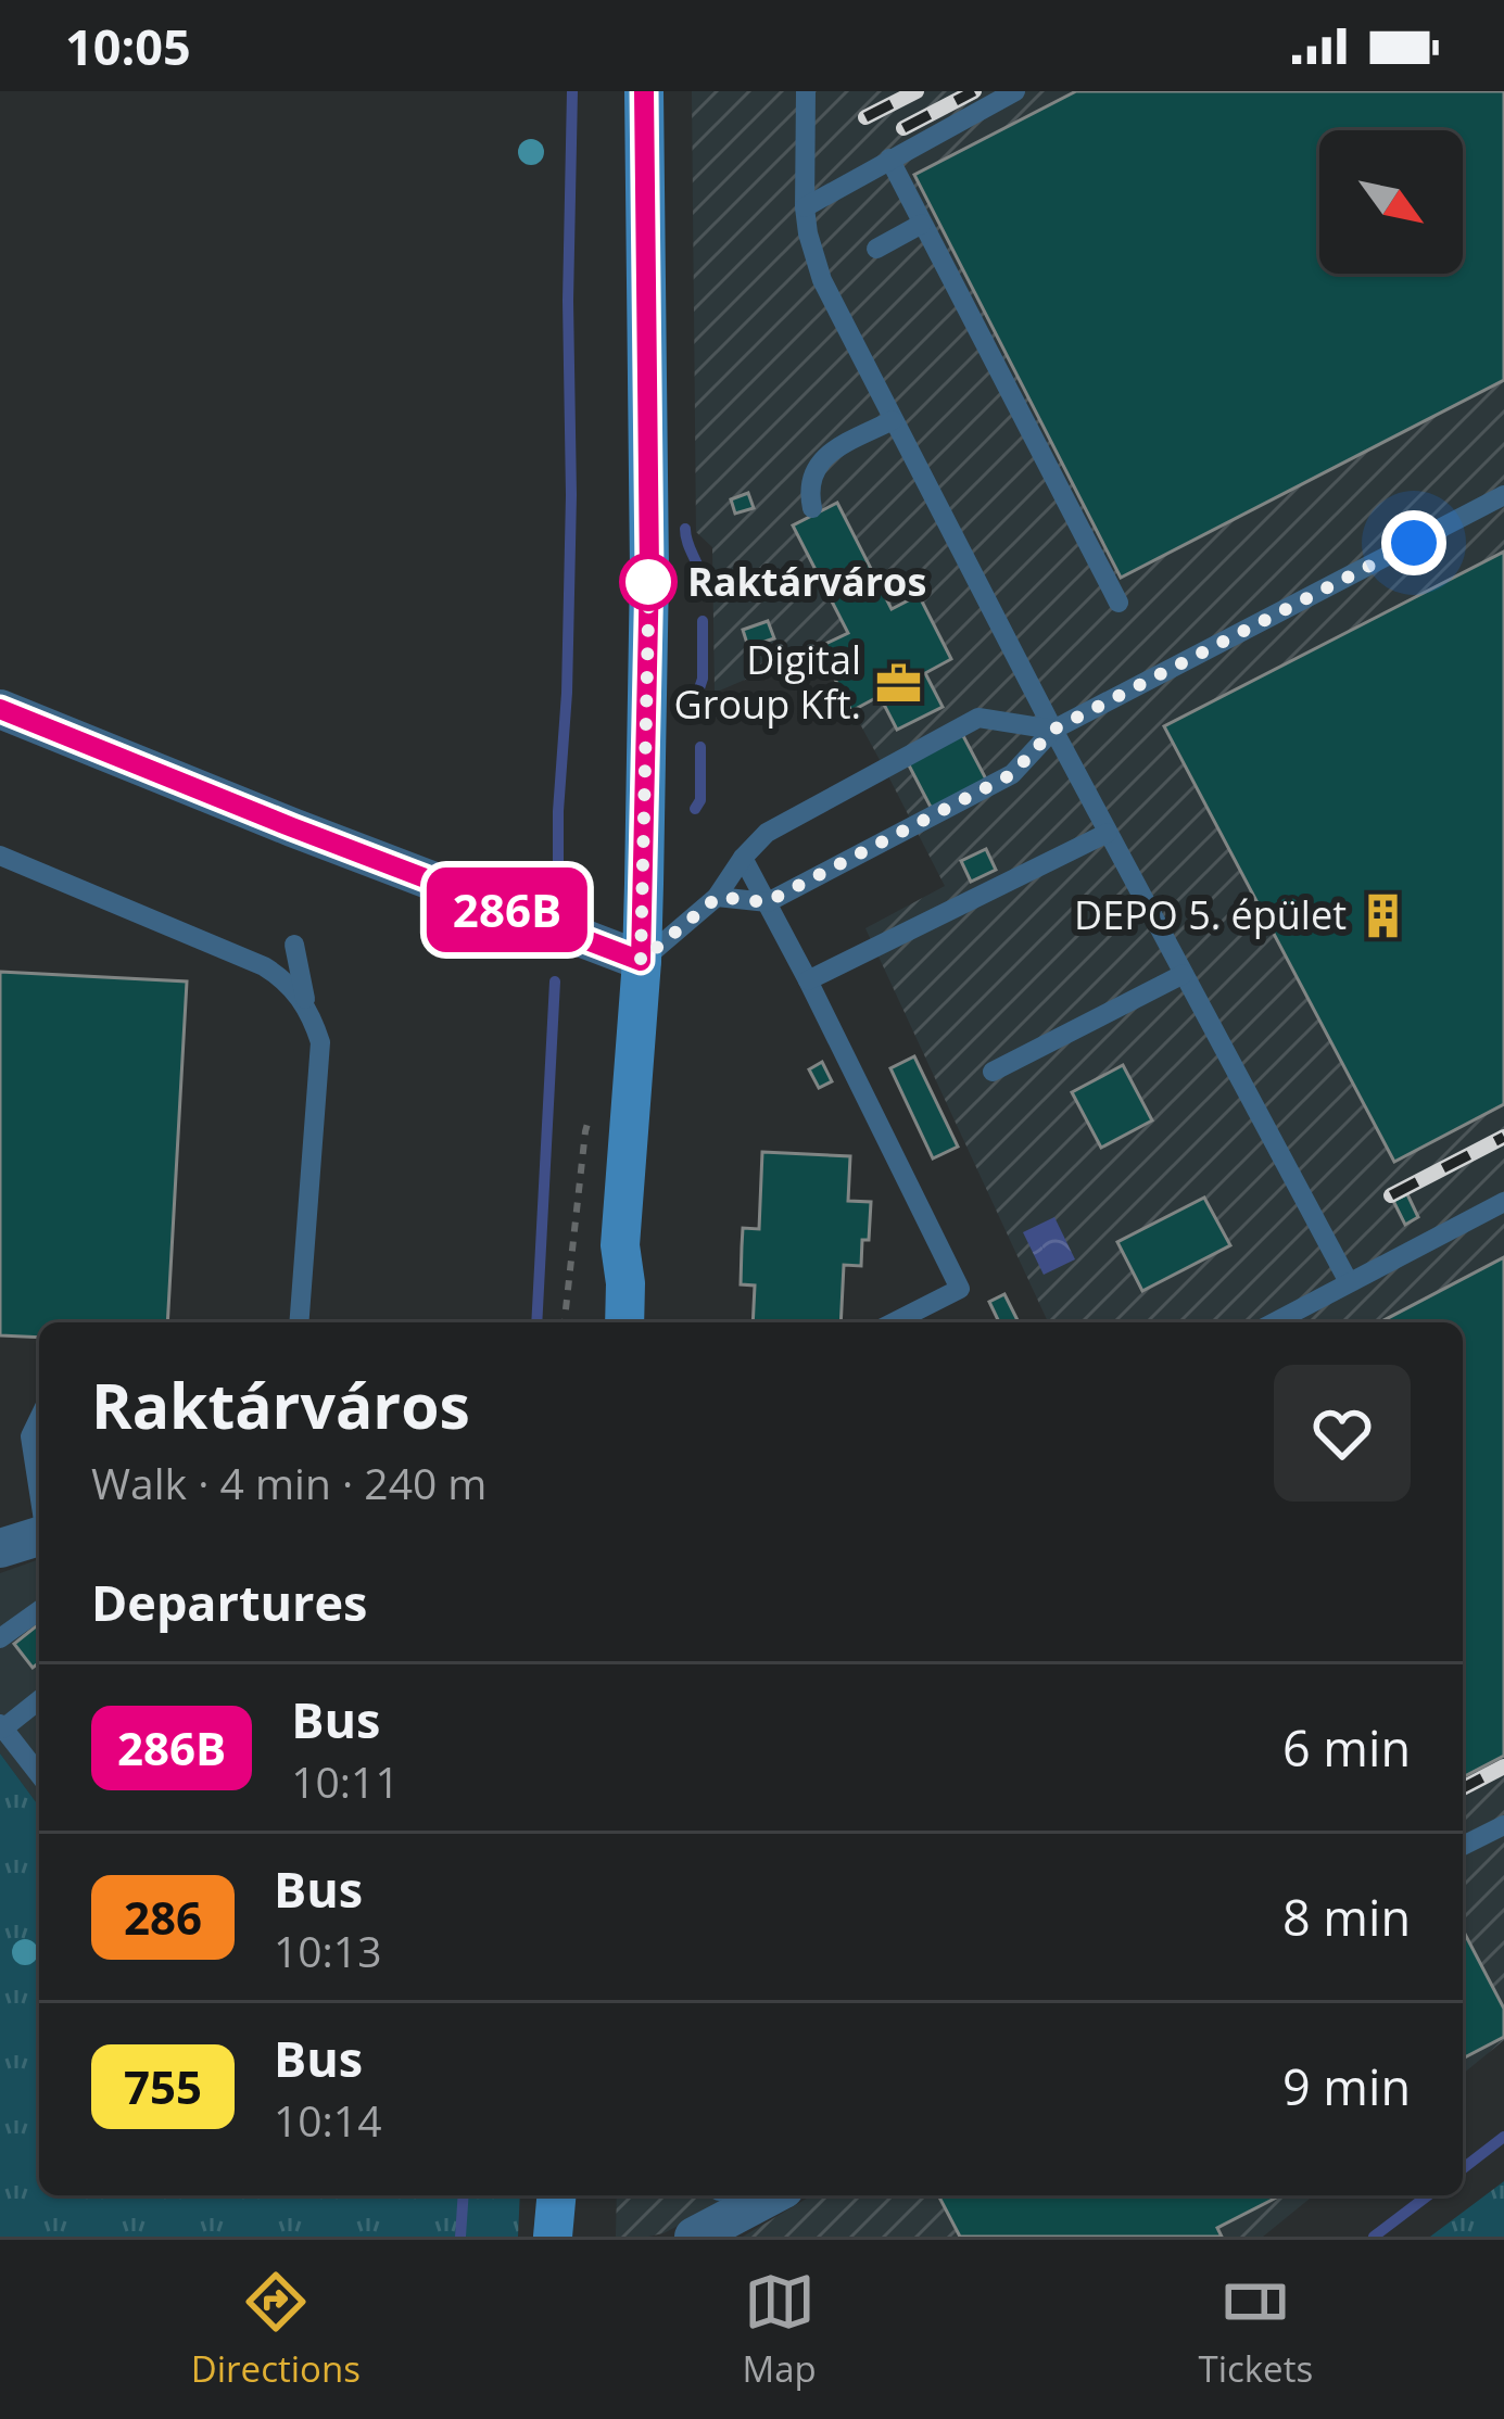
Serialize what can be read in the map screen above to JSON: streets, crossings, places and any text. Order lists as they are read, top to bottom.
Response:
{
  "places": {
    "other": ["Raktárváros"],
    "office": ["Digital Group Kft."],
    "building": ["DEPO 5. épület"]
  },
  "lines": ["bus line 286B"],
  "north": "bottom right",
  "page": {
    "status": "10:05",
    "on_map": "286B",
    "heading": [
      ["Raktárváros", "Walk · 4 min · 240 m"],
      "Departures"
    ],
    "list": [
      {
        "mark": "286B",
        "name": "Bus",
        "note": "10:11",
        "value": "6 min"
      },
      {
        "mark": "286",
        "name": "Bus",
        "note": "10:13",
        "value": "8 min"
      },
      {
        "mark": "755",
        "name": "Bus",
        "note": "10:14",
        "value": "9 min"
      }
    ],
    "tabs": ["Directions", "Map", "Tickets"]
  }
}
